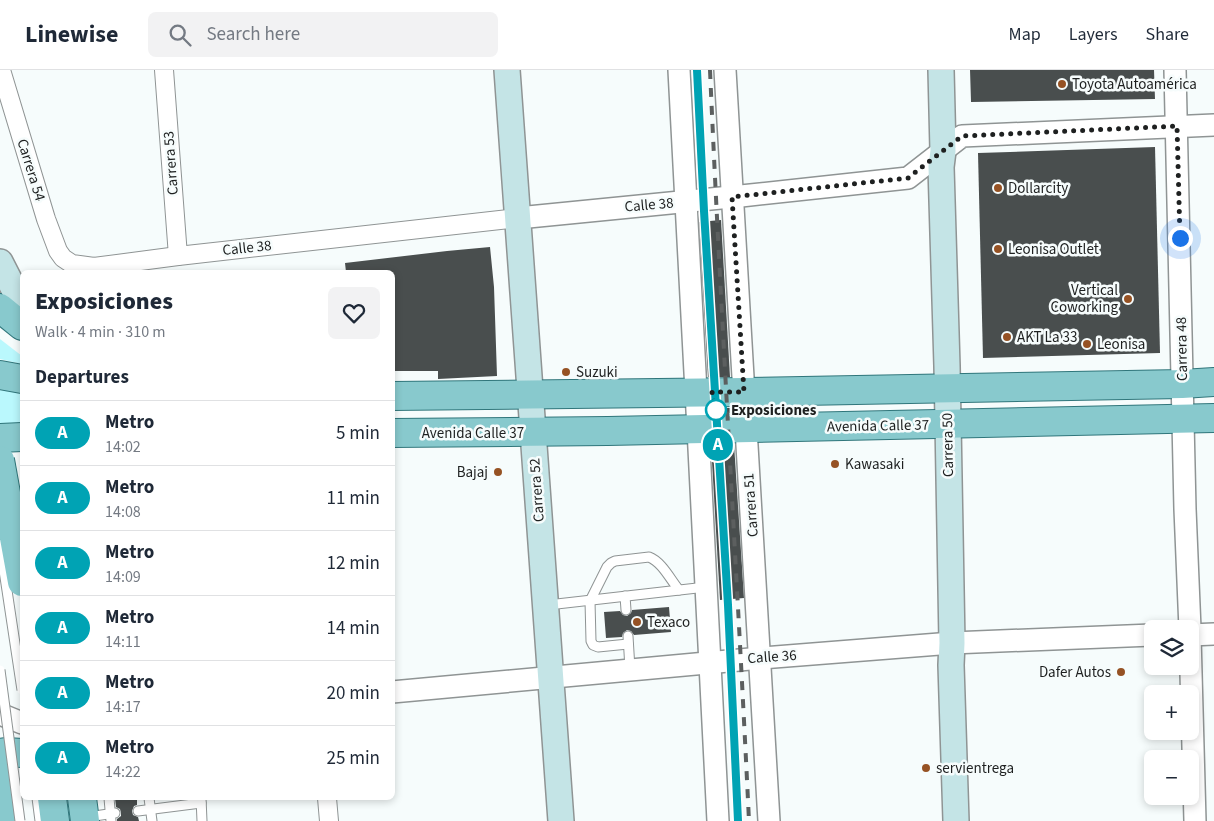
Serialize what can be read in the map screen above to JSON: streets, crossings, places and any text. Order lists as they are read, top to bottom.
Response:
{
  "streets": {
    "main road": ["Avenida Calle 37", "Carrera 50", "Carrera 52"],
    "street": [
      "Carrera 53",
      "Carrera 54",
      "Calle 38",
      "Carrera 48",
      "Carrera 51",
      "Calle 36"
    ]
  },
  "crossings": [
    ["Carrera 53", "Calle 38"],
    ["Carrera 54", "Calle 38"],
    ["Calle 38", "Carrera 48"],
    ["Calle 38", "Carrera 50"],
    ["Calle 38", "Carrera 52"],
    ["Calle 38", "Carrera 51"],
    ["Carrera 48", "Avenida Calle 37"],
    ["Avenida Calle 37", "Carrera 50"],
    ["Avenida Calle 37", "Carrera 52"],
    ["Avenida Calle 37", "Carrera 51"],
    ["Carrera 50", "Calle 36"],
    ["Carrera 52", "Calle 36"],
    ["Carrera 51", "Calle 36"]
  ],
  "places": [
    "Toyota Autoamérica",
    "Dollarcity",
    "Leonisa Outlet",
    "Vertical Coworking",
    "AKT La 33",
    "Leonisa",
    "Suzuki",
    "Exposiciones",
    "Kawasaki",
    "Bajaj",
    "Texaco",
    "Dafer Autos",
    "servientrega"
  ],
  "lines": ["metro line A"],
  "page": {
    "header": "Linewise",
    "search": "Search here",
    "nav": ["Map", "Layers", "Share"],
    "on_map": "A",
    "heading": [
      ["Exposiciones", "Walk · 4 min · 310 m"],
      "Departures"
    ],
    "list": [
      {
        "mark": "A",
        "name": "Metro",
        "note": "14:02",
        "value": "5 min"
      },
      {
        "mark": "A",
        "name": "Metro",
        "note": "14:08",
        "value": "11 min"
      },
      {
        "mark": "A",
        "name": "Metro",
        "note": "14:09",
        "value": "12 min"
      },
      {
        "mark": "A",
        "name": "Metro",
        "note": "14:11",
        "value": "14 min"
      },
      {
        "mark": "A",
        "name": "Metro",
        "note": "14:17",
        "value": "20 min"
      },
      {
        "mark": "A",
        "name": "Metro",
        "note": "14:22",
        "value": "25 min"
      }
    ],
    "map_buttons": ["+", "−"]
  }
}
